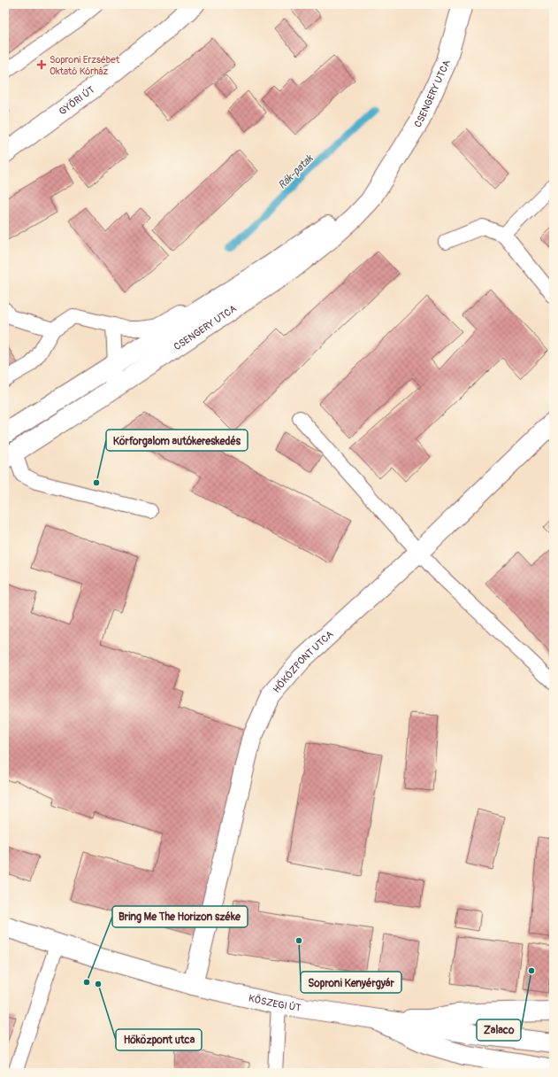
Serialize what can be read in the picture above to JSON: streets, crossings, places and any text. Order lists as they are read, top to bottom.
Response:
{
  "streets": {
    "main road": [
      "CSENGERY UTCA",
      "GYŐRI ÚT",
      "HŐKÖZPONT UTCA",
      "KŐSZEGI ÚT"
    ]
  },
  "crossings": [
    ["HŐKÖZPONT UTCA", "KŐSZEGI ÚT"]
  ],
  "water": ["Rák-patak"],
  "places": {
    "health": ["Soproni Erzsébet Oktató Kórház"],
    "other": [
      "Körforgalom autókereskedés",
      "Soproni Kenyérgyár",
      "Zalaco",
      "Bring Me The Horizon széke",
      "Hőközpont utca"
    ]
  }
}
